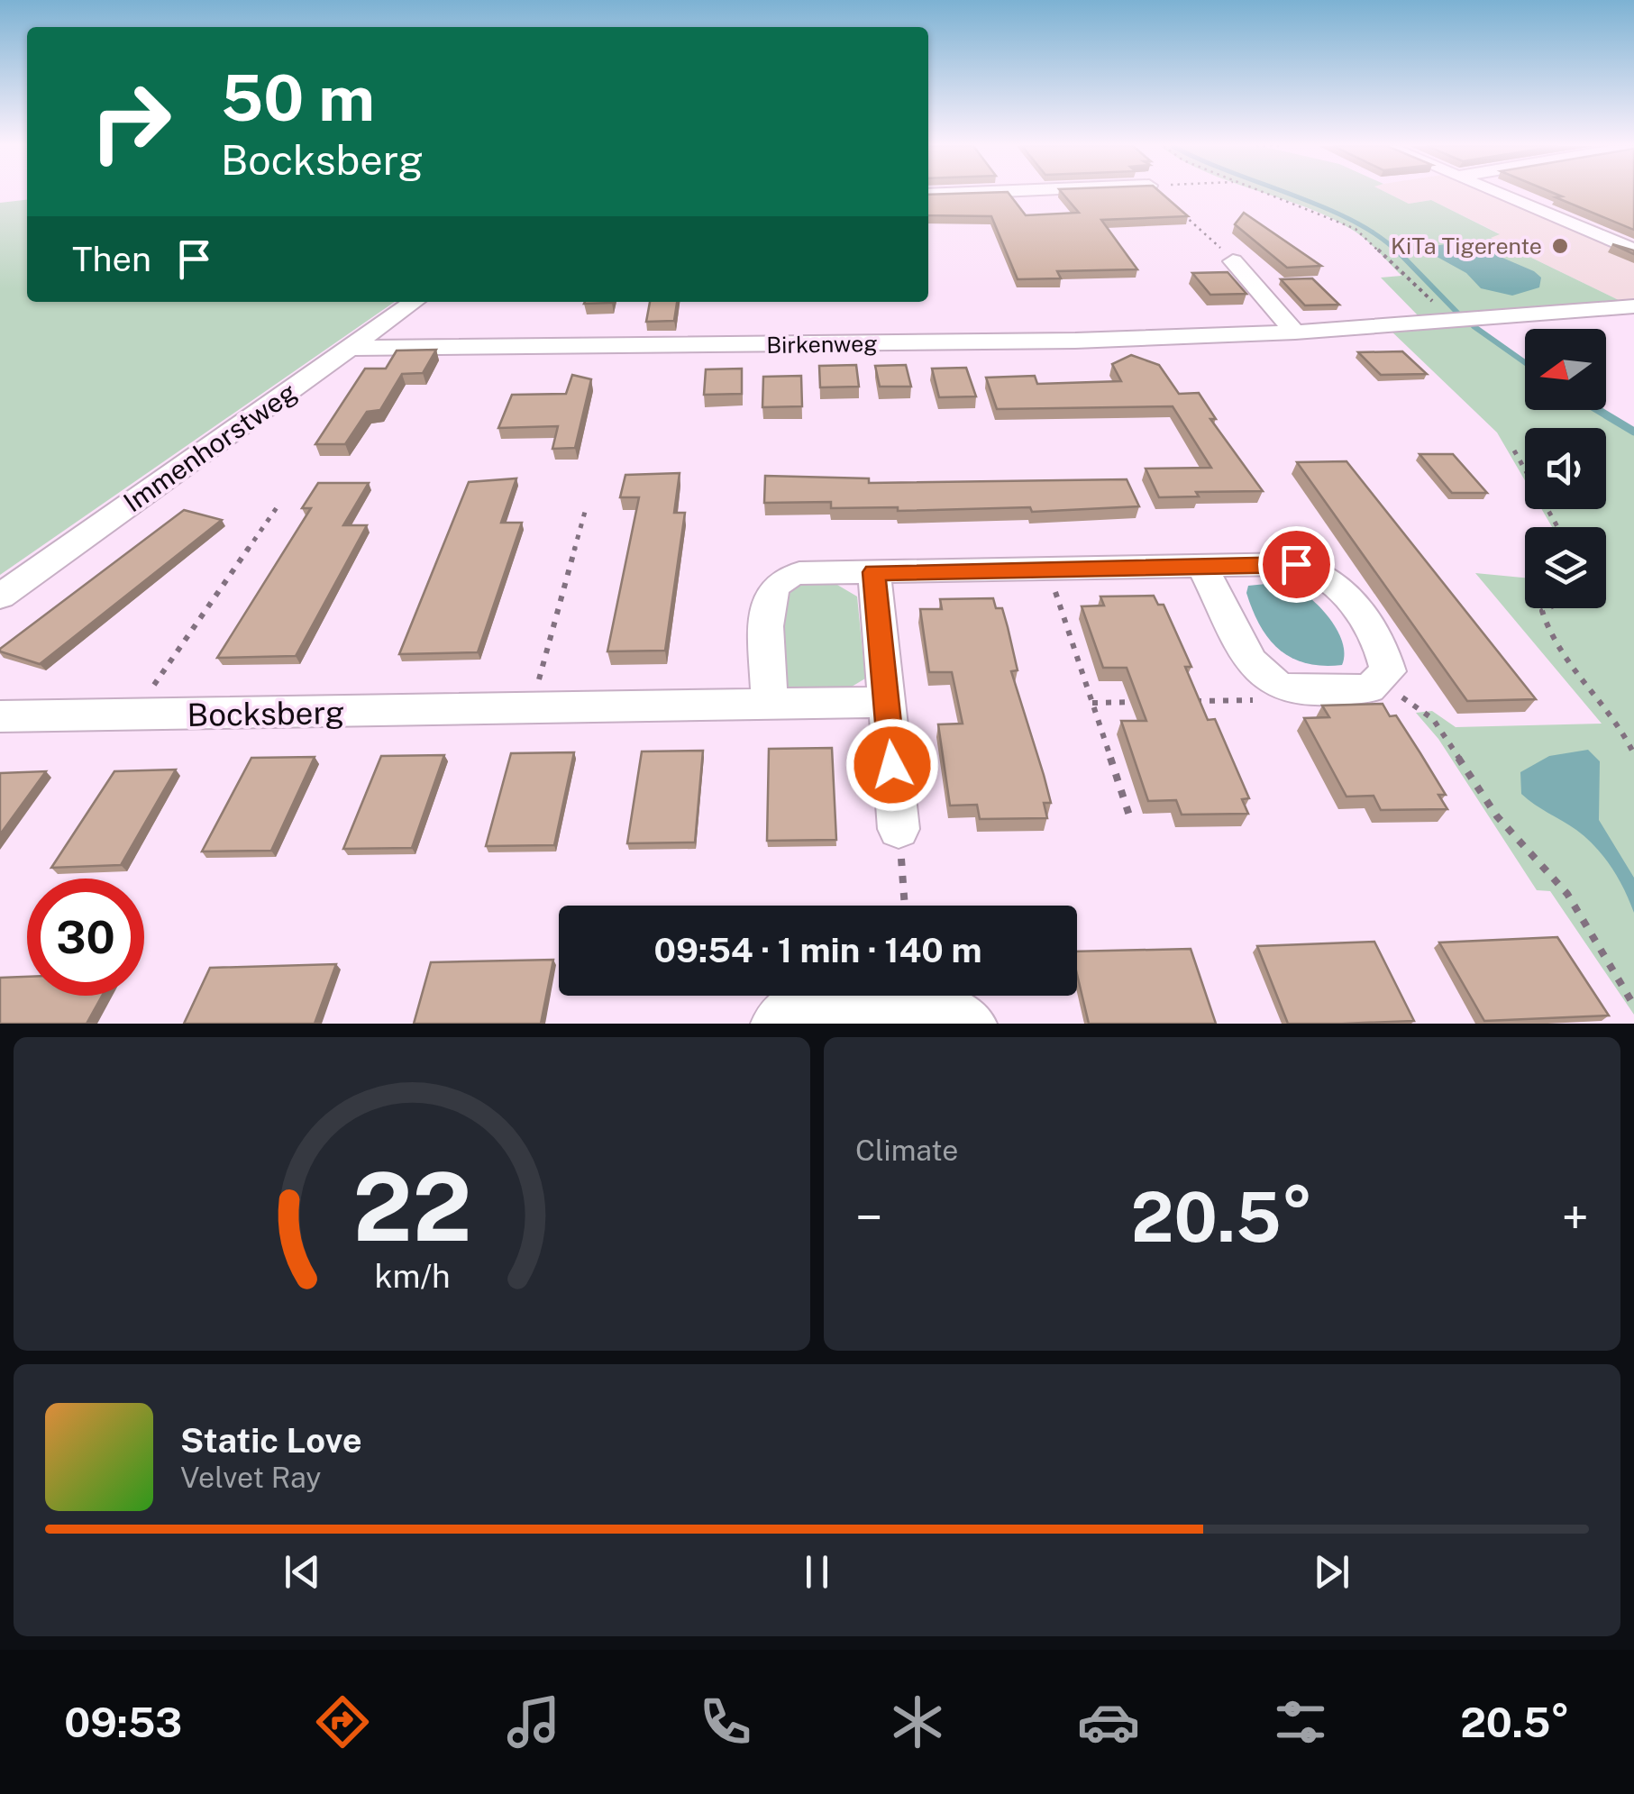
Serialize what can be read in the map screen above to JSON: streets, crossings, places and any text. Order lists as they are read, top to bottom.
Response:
{
  "streets": {
    "street": ["Birkenweg", "Immenhorstweg", "Bocksberg"]
  },
  "crossings": [
    ["Birkenweg", "Immenhorstweg"]
  ],
  "places": ["KiTa Tigerente"],
  "north": "left",
  "page": {
    "turn": ["50 m", "Bocksberg"],
    "then": "Then",
    "limit": "30",
    "trip": "09:54 · 1 min · 140 m",
    "tile": "Climate",
    "heat": ["−", "20.5°", "+"],
    "song": ["Static Love", "Velvet Ray"],
    "tabs": ["09:53", "20.5°"],
    "gauge": ["22", "km/h"]
  }
}
